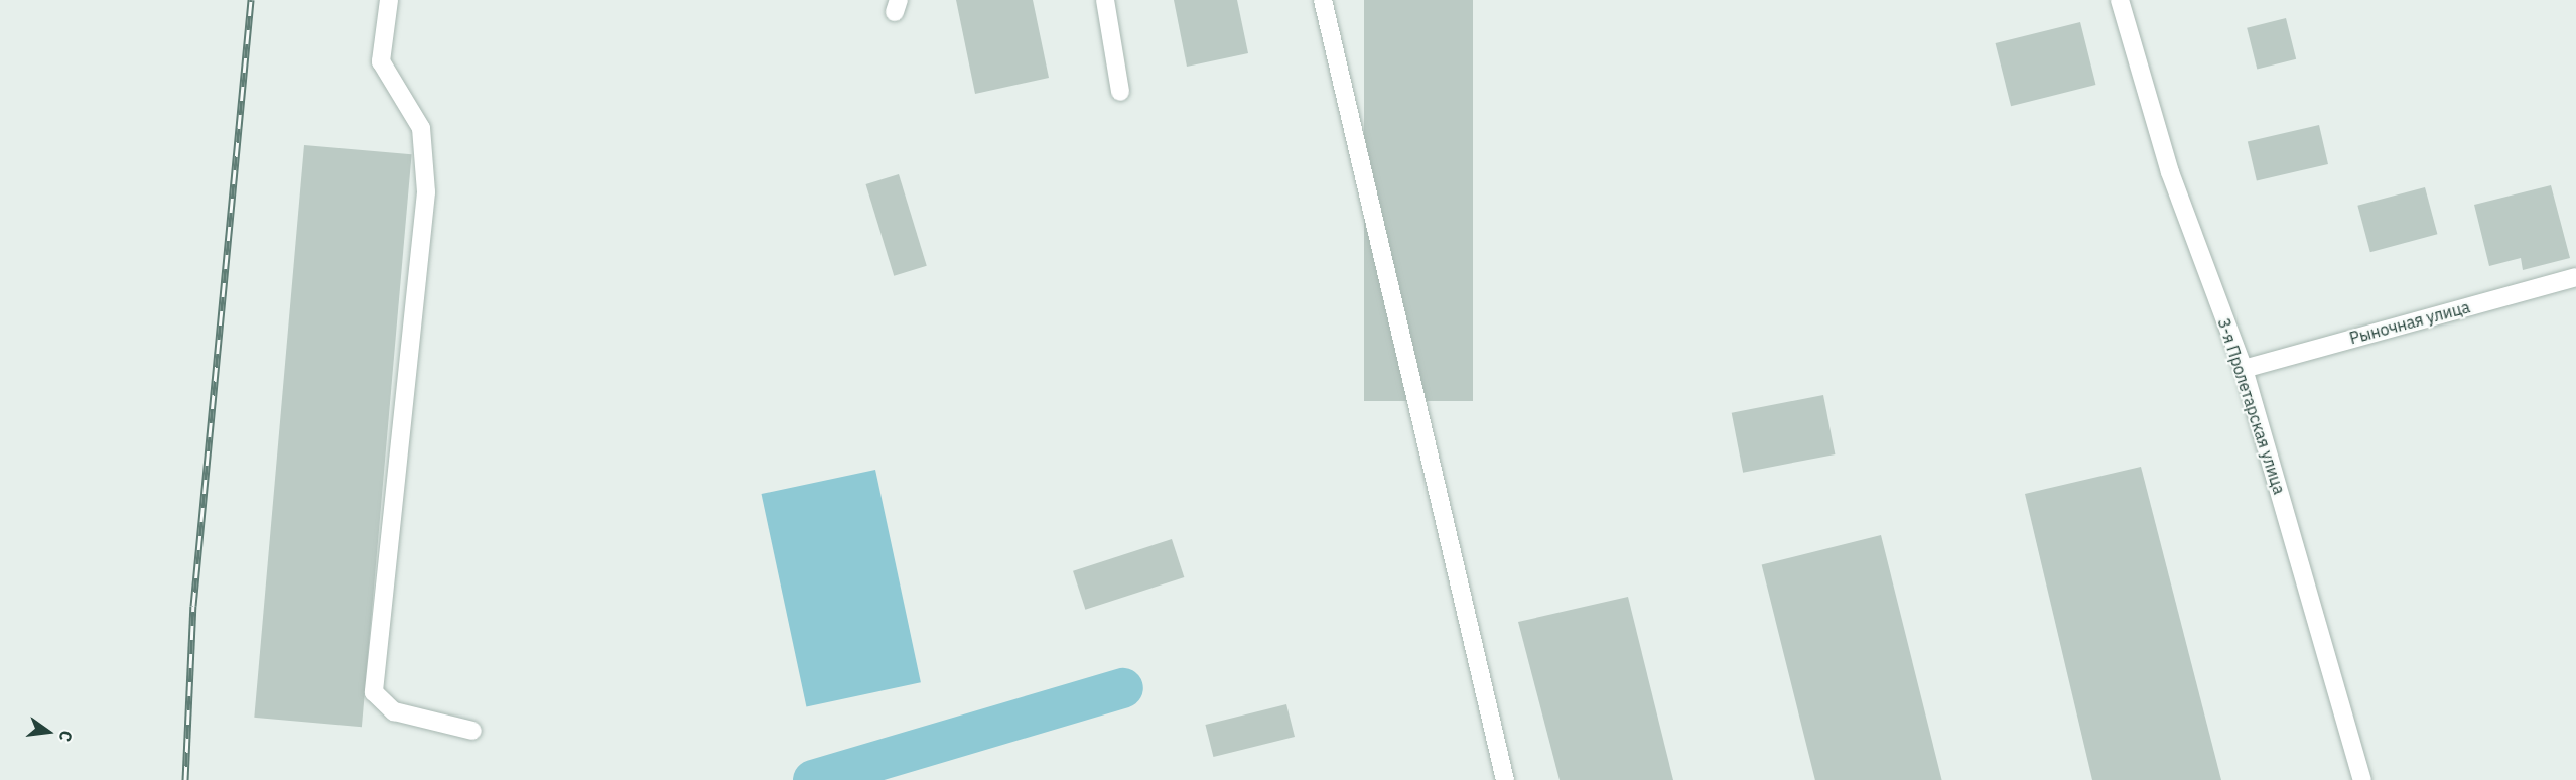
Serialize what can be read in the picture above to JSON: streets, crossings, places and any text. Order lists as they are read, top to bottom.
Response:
{
  "streets": {
    "street": ["Рыночная улица", "3-я Пролетарская улица"]
  },
  "crossings": [
    ["Рыночная улица", "3-я Пролетарская улица"]
  ],
  "north": "right"
}
